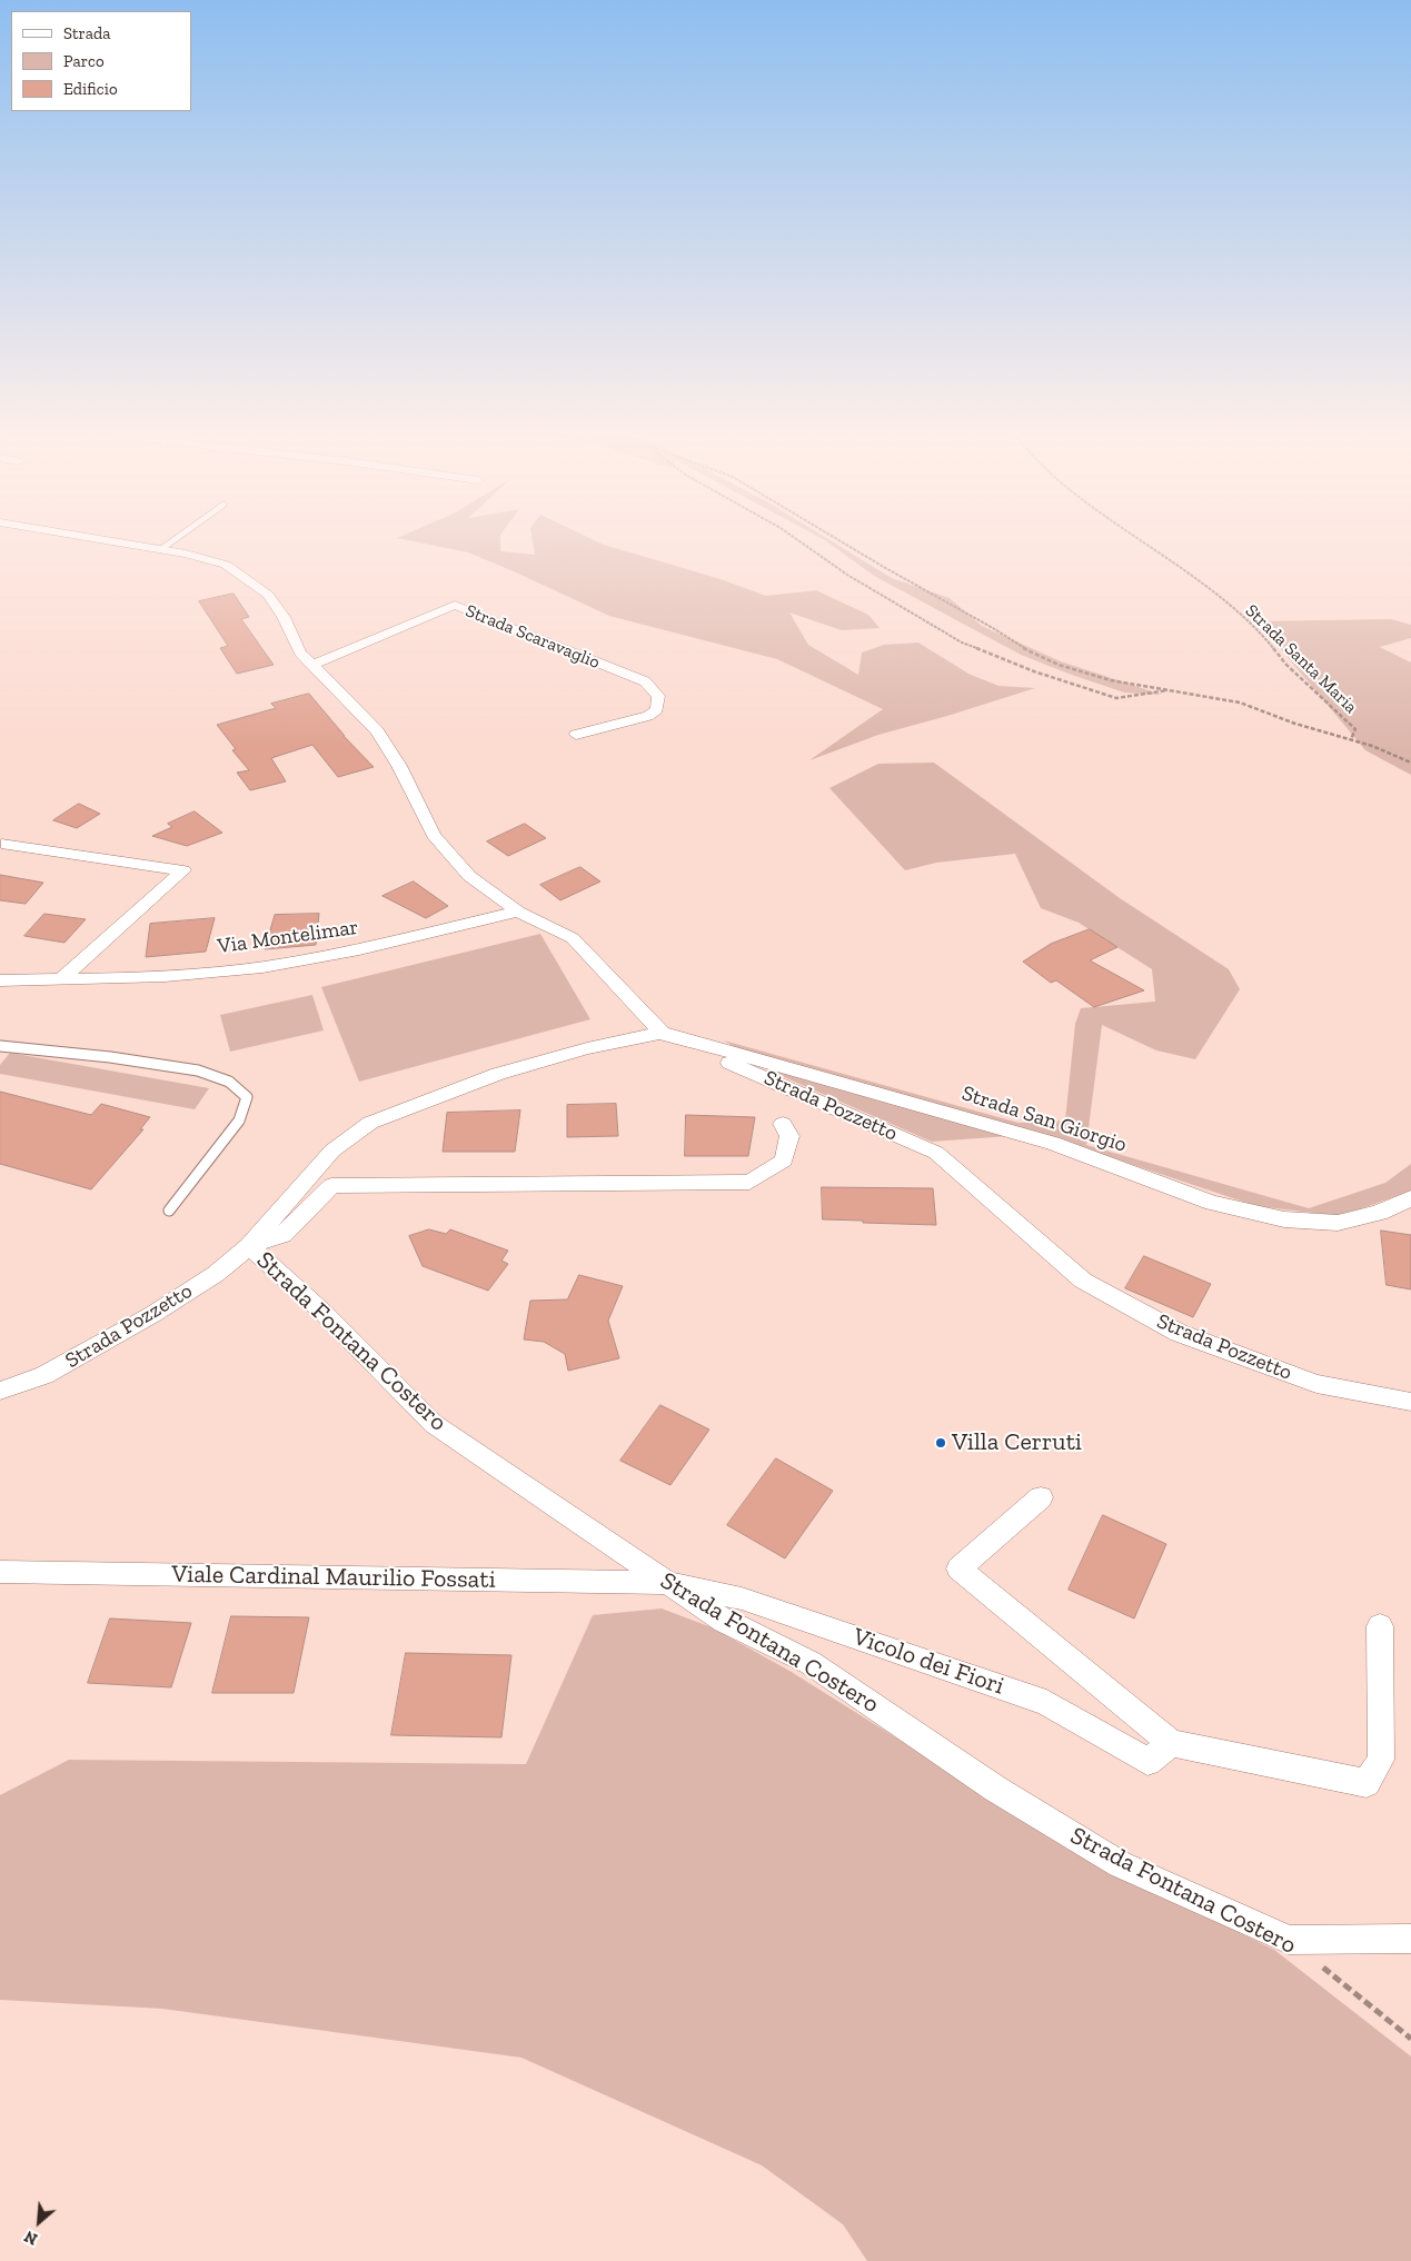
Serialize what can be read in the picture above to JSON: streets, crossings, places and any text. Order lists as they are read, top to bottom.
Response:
{
  "streets": {
    "street": [
      "Strada Scaravaglio",
      "Via Montelimar",
      "Strada Pozzetto",
      "Strada San Giorgio",
      "Strada Fontana Costero",
      "Viale Cardinal Maurilio Fossati",
      "Vicolo dei Fiori"
    ],
    "path": ["Strada Santa Maria"]
  },
  "crossings": [
    ["Strada Pozzetto", "Strada San Giorgio"],
    ["Strada Pozzetto", "Strada Fontana Costero"],
    ["Strada Fontana Costero", "Viale Cardinal Maurilio Fossati"],
    ["Strada Fontana Costero", "Vicolo dei Fiori"],
    ["Viale Cardinal Maurilio Fossati", "Vicolo dei Fiori"]
  ],
  "places": ["Villa Cerruti"],
  "legend": ["Strada", "Parco", "Edificio"],
  "north": "bottom left"
}
